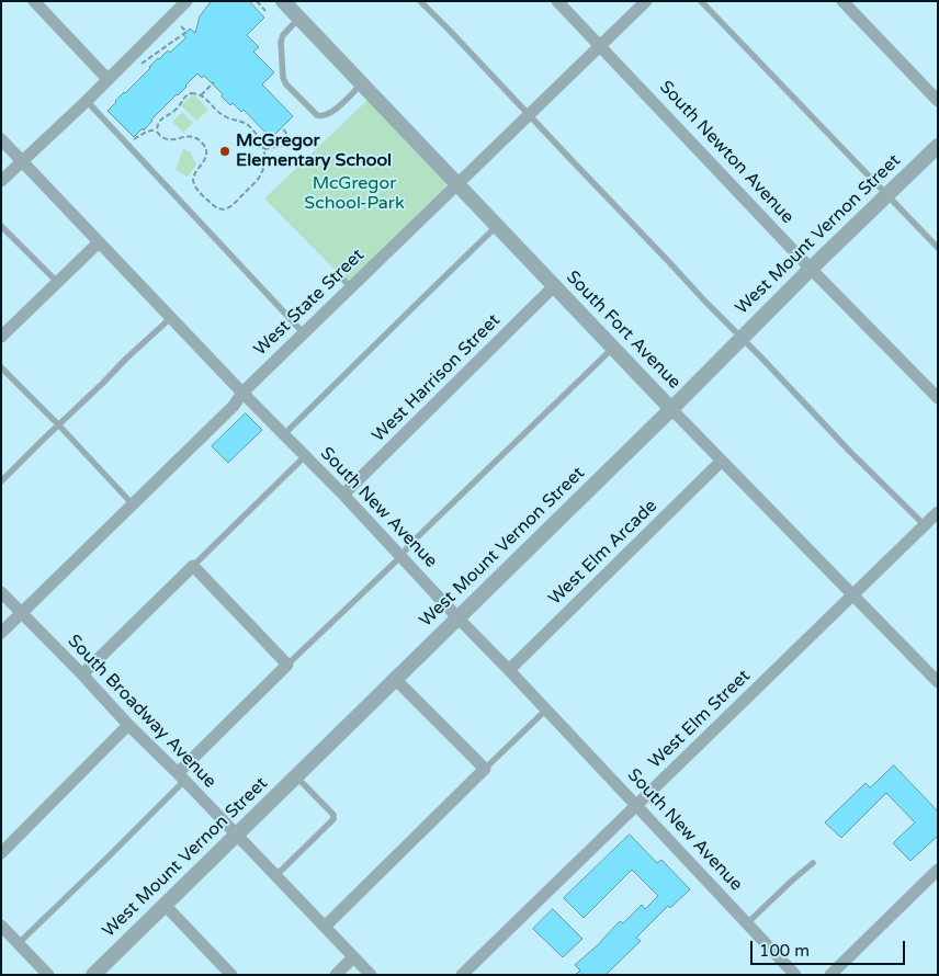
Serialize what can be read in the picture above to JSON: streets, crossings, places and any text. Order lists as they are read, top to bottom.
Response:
{
  "streets": {
    "street": [
      "South Newton Avenue",
      "West Mount Vernon Street",
      "West State Street",
      "South Fort Avenue",
      "West Harrison Street",
      "South New Avenue",
      "West Elm Arcade",
      "South Broadway Avenue",
      "West Elm Street"
    ]
  },
  "crossings": [
    ["South Newton Avenue", "West Mount Vernon Street"],
    ["South Newton Avenue", "West State Street"],
    ["West Mount Vernon Street", "South Fort Avenue"],
    ["West Mount Vernon Street", "South New Avenue"],
    ["West Mount Vernon Street", "South Broadway Avenue"],
    ["West State Street", "South Fort Avenue"],
    ["West State Street", "South New Avenue"],
    ["West State Street", "South Broadway Avenue"],
    ["South Fort Avenue", "West Harrison Street"],
    ["South Fort Avenue", "West Elm Arcade"],
    ["South Fort Avenue", "West Elm Street"],
    ["West Harrison Street", "South New Avenue"],
    ["South New Avenue", "West Elm Arcade"],
    ["South New Avenue", "West Elm Street"]
  ],
  "parks": ["McGregor School-Park"],
  "places": ["McGregor Elementary School"],
  "scale_bar": "100 m"
}
